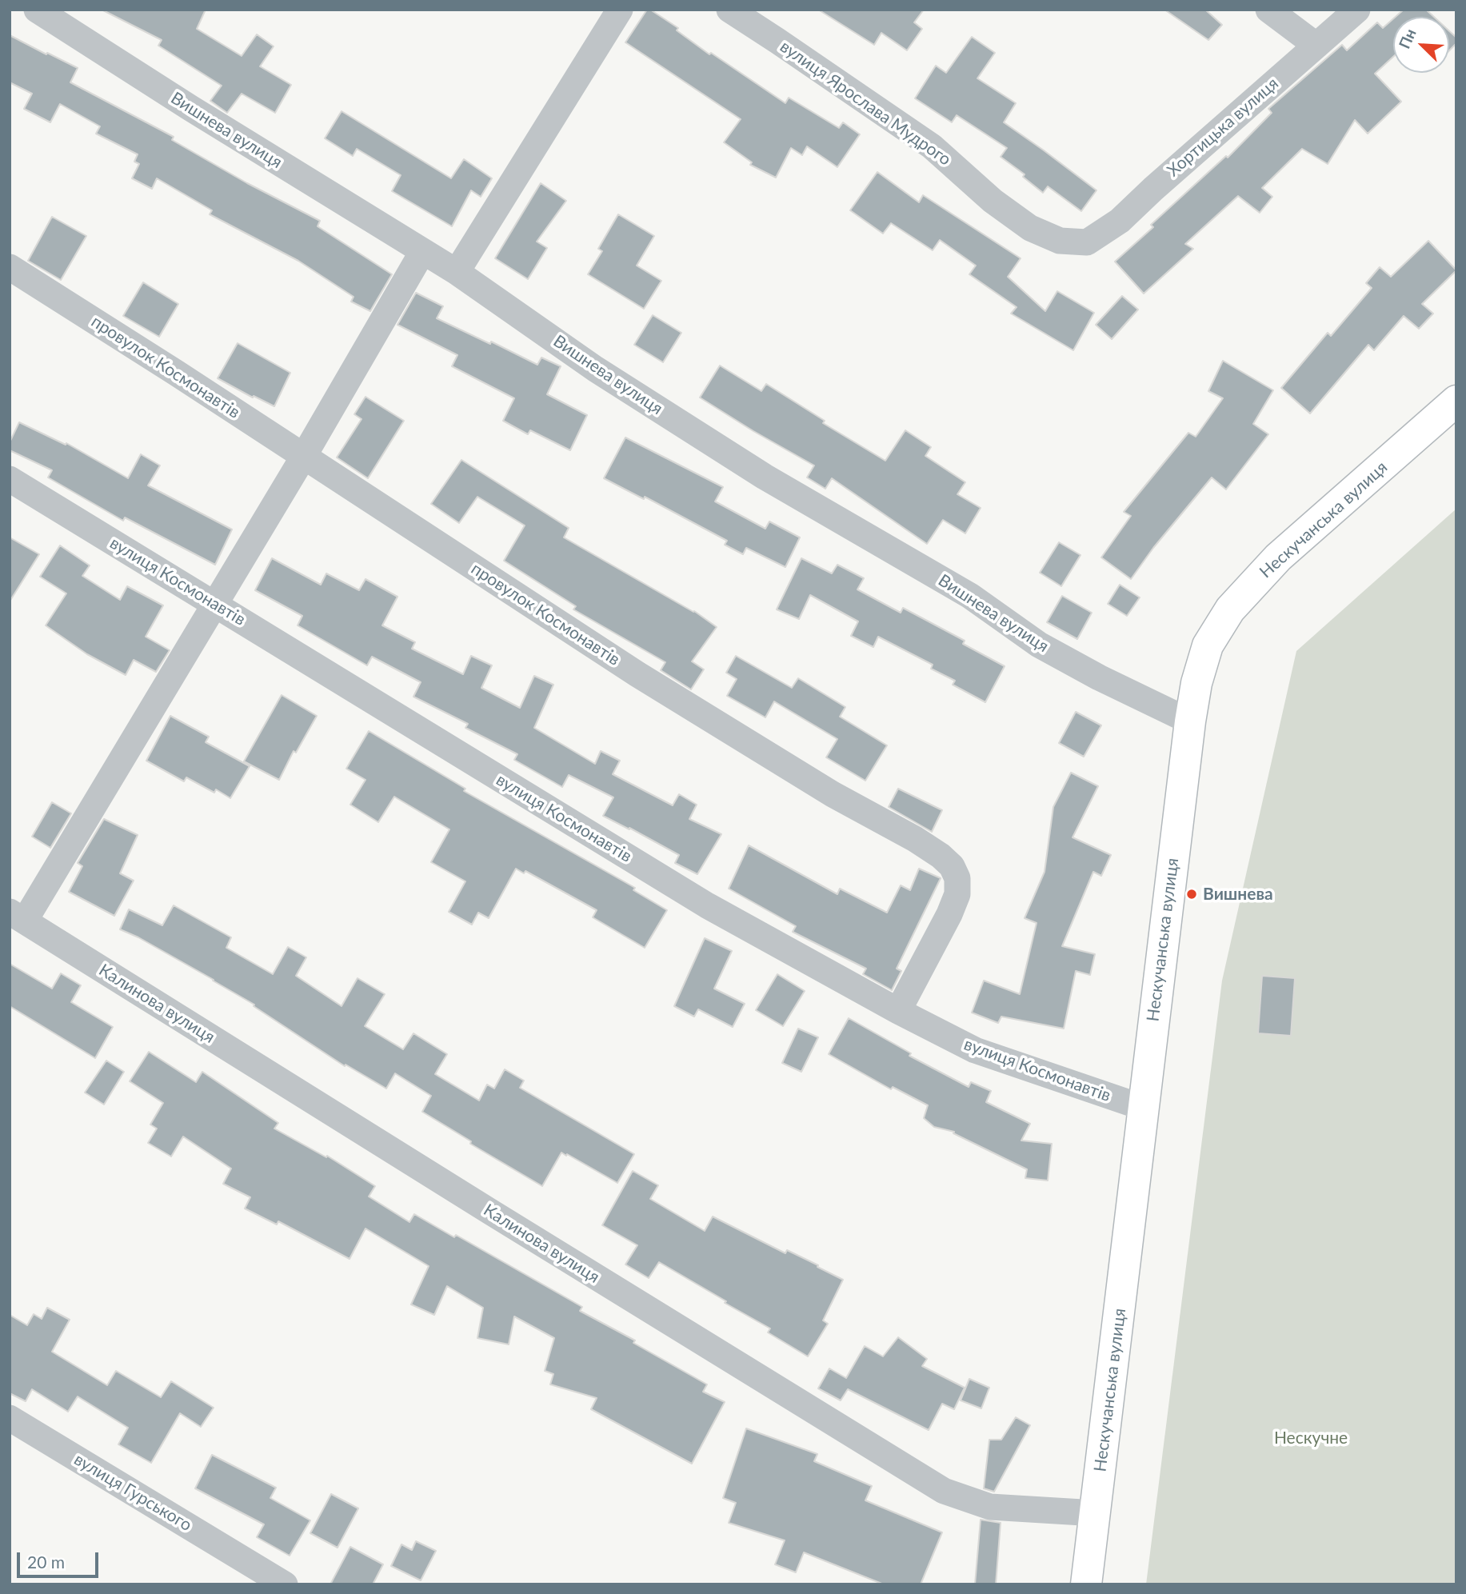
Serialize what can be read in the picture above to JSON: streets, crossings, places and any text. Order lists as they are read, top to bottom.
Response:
{
  "streets": {
    "street": [
      "вулиця Ярослава Мудрого",
      "Хортицька вулиця",
      "Вишнева вулиця",
      "провулок Космонавтів",
      "Нескучанська вулиця",
      "вулиця Космонавтів",
      "Калинова вулиця",
      "вулиця Гурського"
    ]
  },
  "crossings": [
    ["вулиця Ярослава Мудрого", "Хортицька вулиця"],
    ["Вишнева вулиця", "Нескучанська вулиця"],
    ["провулок Космонавтів", "вулиця Космонавтів"],
    ["Нескучанська вулиця", "вулиця Космонавтів"],
    ["Нескучанська вулиця", "Калинова вулиця"]
  ],
  "parks": ["Нескучне"],
  "places": ["Вишнева"],
  "scale_bar": "20 m",
  "north": "top left"
}
